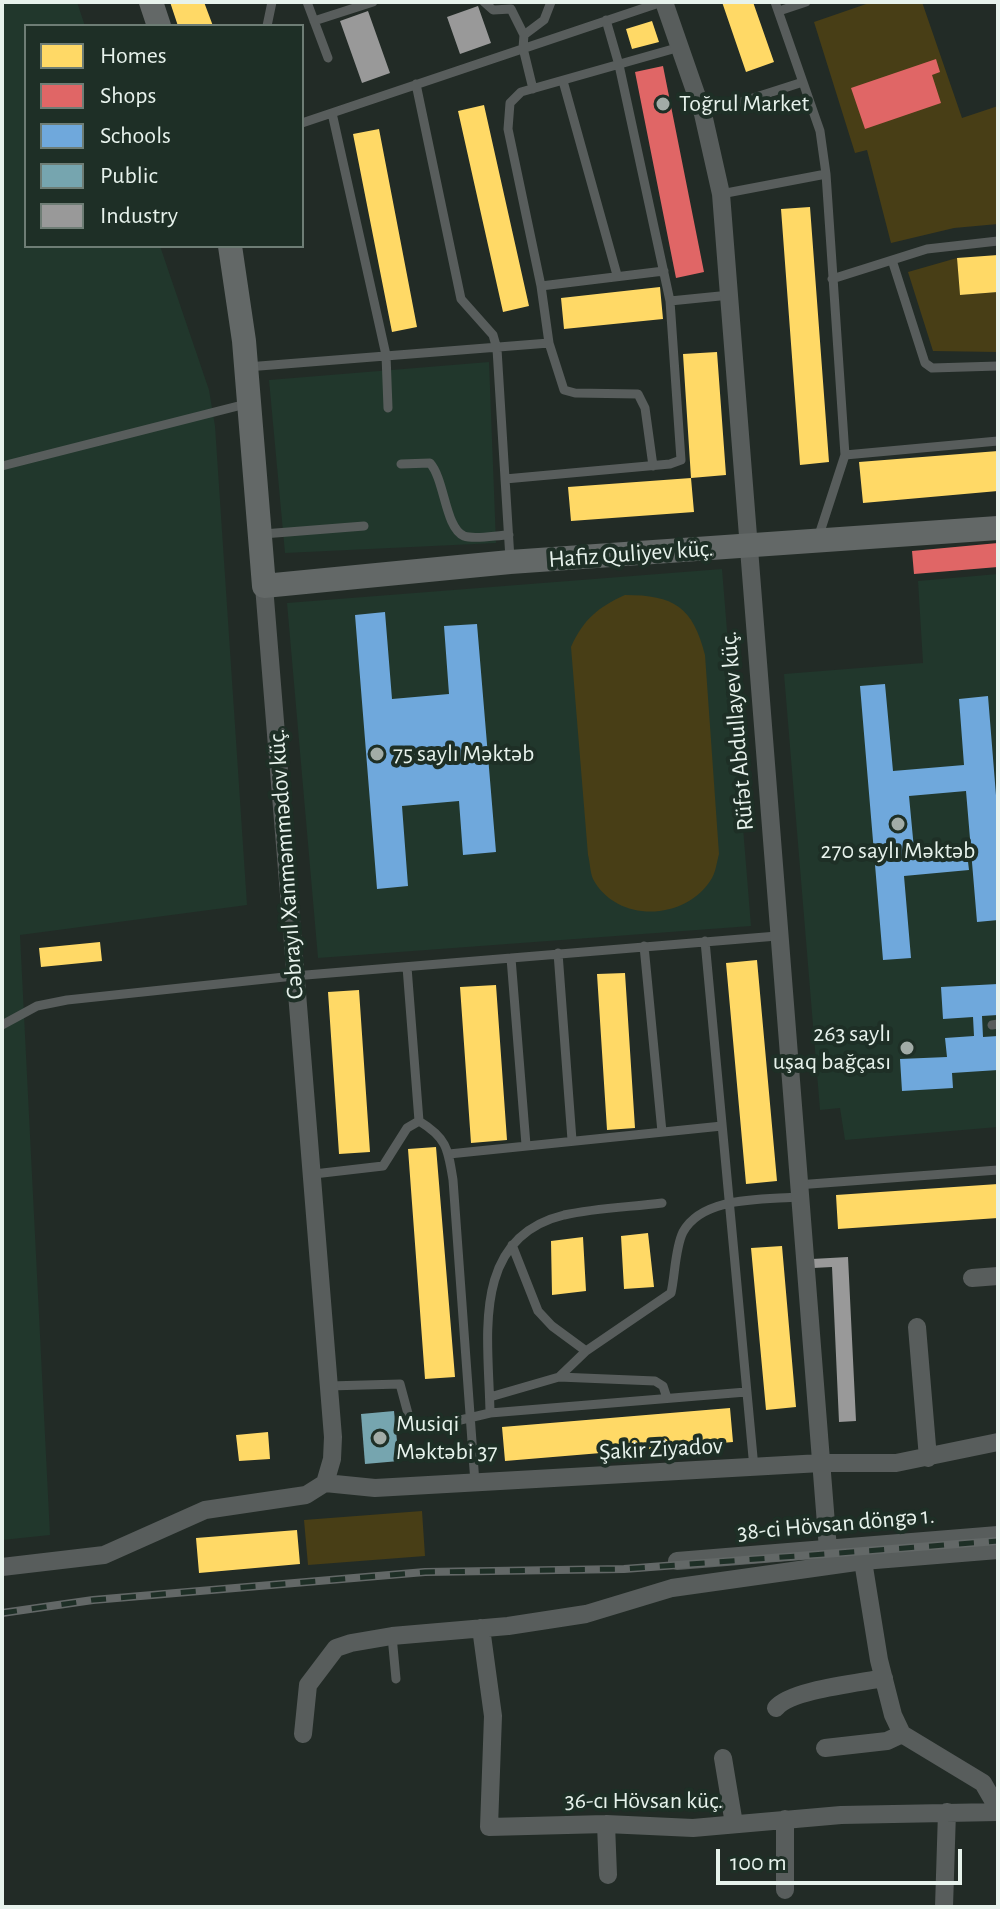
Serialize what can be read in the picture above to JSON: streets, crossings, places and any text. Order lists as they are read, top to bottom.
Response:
{
  "streets": {
    "street": [
      "Hafiz Quliyev küç.",
      "Rüfət Abdullayev küç.",
      "Cəbrayıl Xanməmmədov küç.",
      "Şakir Ziyadov",
      "38-ci Hövsan döngə 1.",
      "36-cı Hövsan küç."
    ]
  },
  "crossings": [
    ["Hafiz Quliyev küç.", "Rüfət Abdullayev küç."],
    ["Hafiz Quliyev küç.", "Cəbrayıl Xanməmmədov küç."],
    ["Rüfət Abdullayev küç.", "Şakir Ziyadov"],
    ["Rüfət Abdullayev küç.", "38-ci Hövsan döngə 1."],
    ["Cəbrayıl Xanməmmədov küç.", "Şakir Ziyadov"]
  ],
  "places": [
    "Toğrul Market",
    "75 saylı Məktəb",
    "270 saylı Məktəb",
    "263 saylı uşaq bağçası",
    "Musiqi Məktəbi 37"
  ],
  "legend": [
    "Homes",
    "Shops",
    "Schools",
    "Public",
    "Industry"
  ],
  "scale_bar": "100 m"
}
